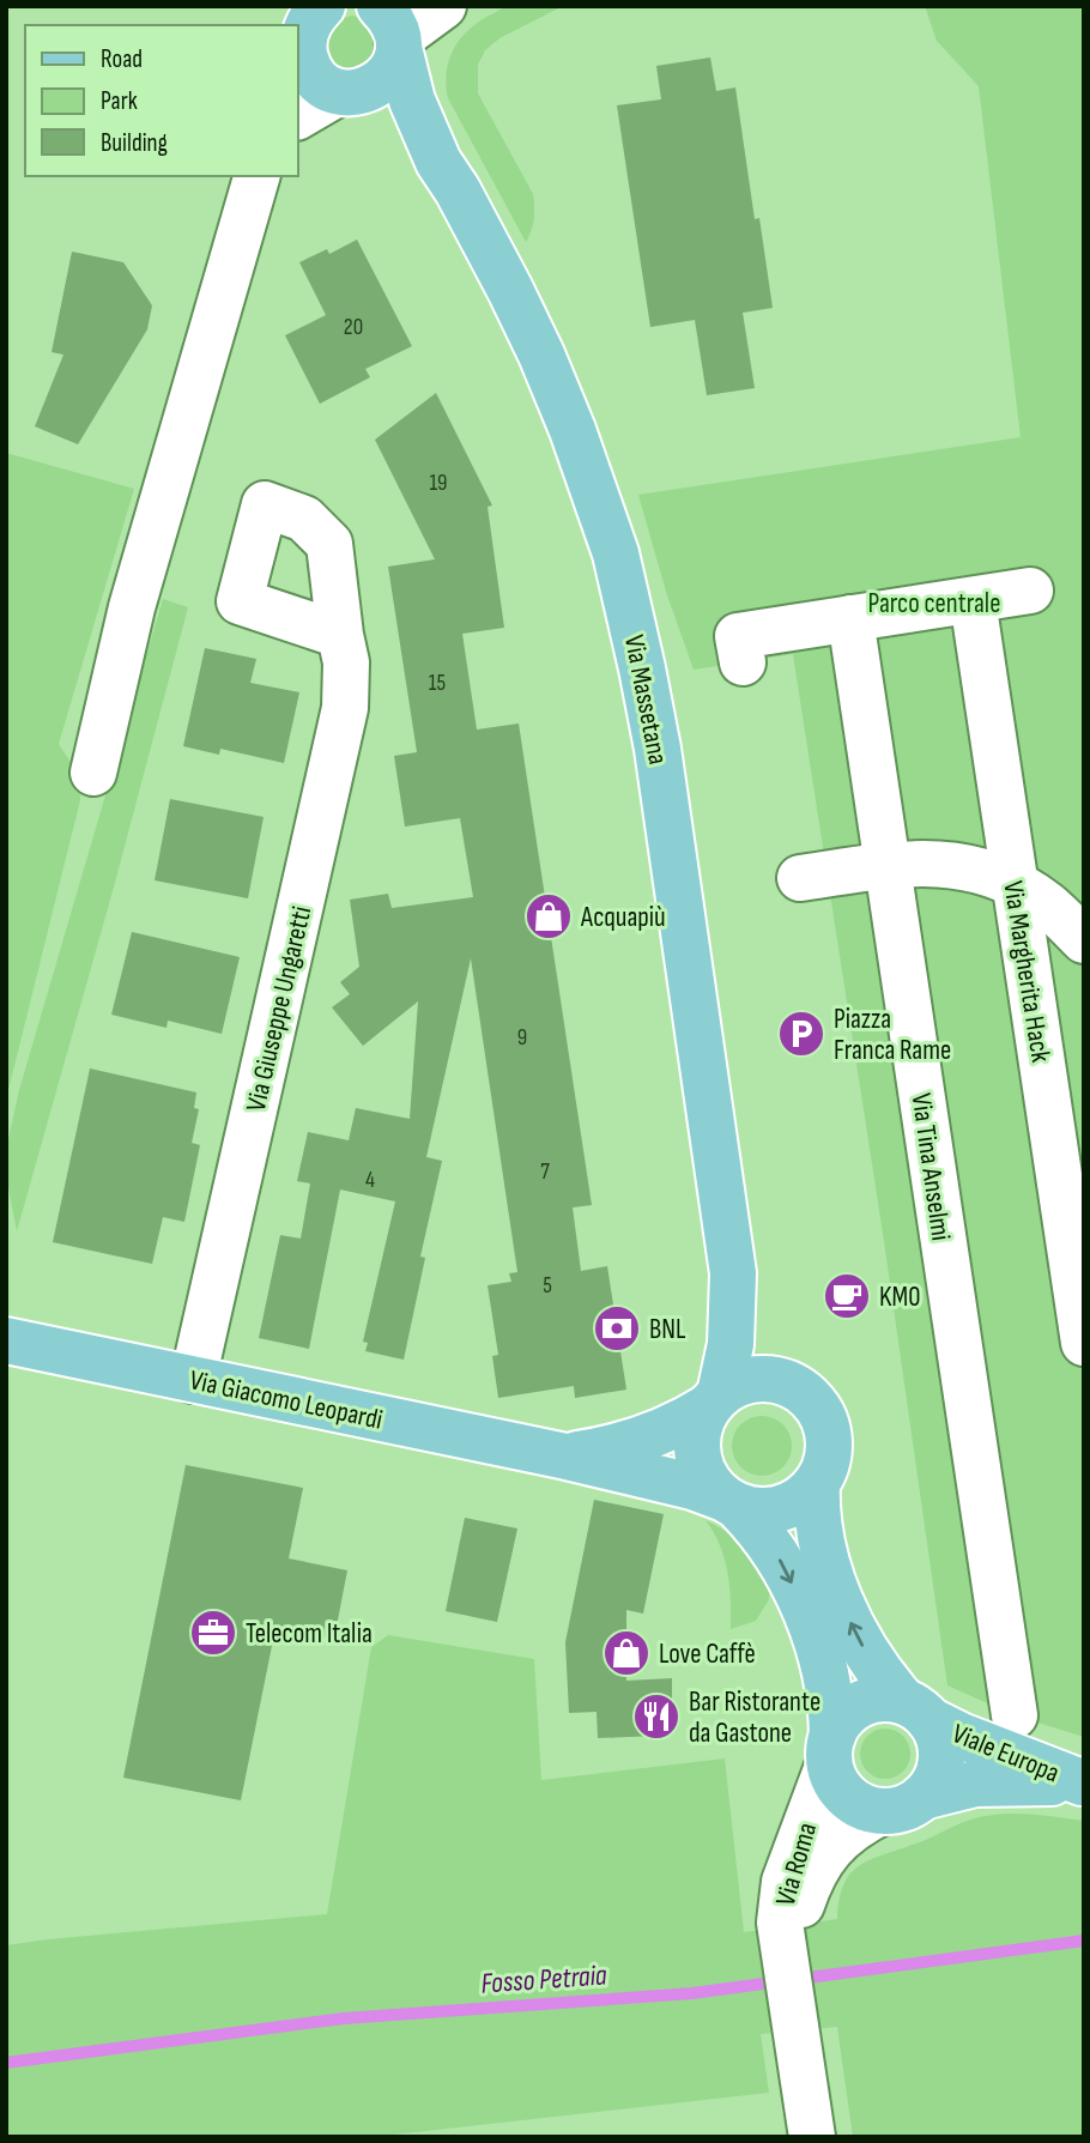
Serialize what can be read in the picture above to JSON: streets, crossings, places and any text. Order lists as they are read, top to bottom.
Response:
{
  "streets": {
    "main road": ["Via Massetana", "Via Giacomo Leopardi", "Viale Europa"],
    "street": [
      "Via Margherita Hack",
      "Via Giuseppe Ungaretti",
      "Via Tina Anselmi",
      "Via Roma"
    ]
  },
  "crossings": [
    ["Via Massetana", "Via Giacomo Leopardi"],
    ["Via Giuseppe Ungaretti", "Via Giacomo Leopardi"],
    ["Viale Europa", "Via Roma"]
  ],
  "water": ["Fosso Petraia"],
  "parks": ["Parco centrale"],
  "places": {
    "shop": ["Acquapiù", "Love Caffè"],
    "parking": ["Piazza Franca Rame"],
    "cafe": ["KM0"],
    "bank": ["BNL"],
    "office": ["Telecom Italia"],
    "restaurant": ["Bar Ristorante da Gastone"]
  },
  "house_numbers": [
    "20",
    "19",
    "15",
    "9",
    "7",
    "4",
    "5"
  ],
  "legend": ["Road", "Park", "Building"]
}
